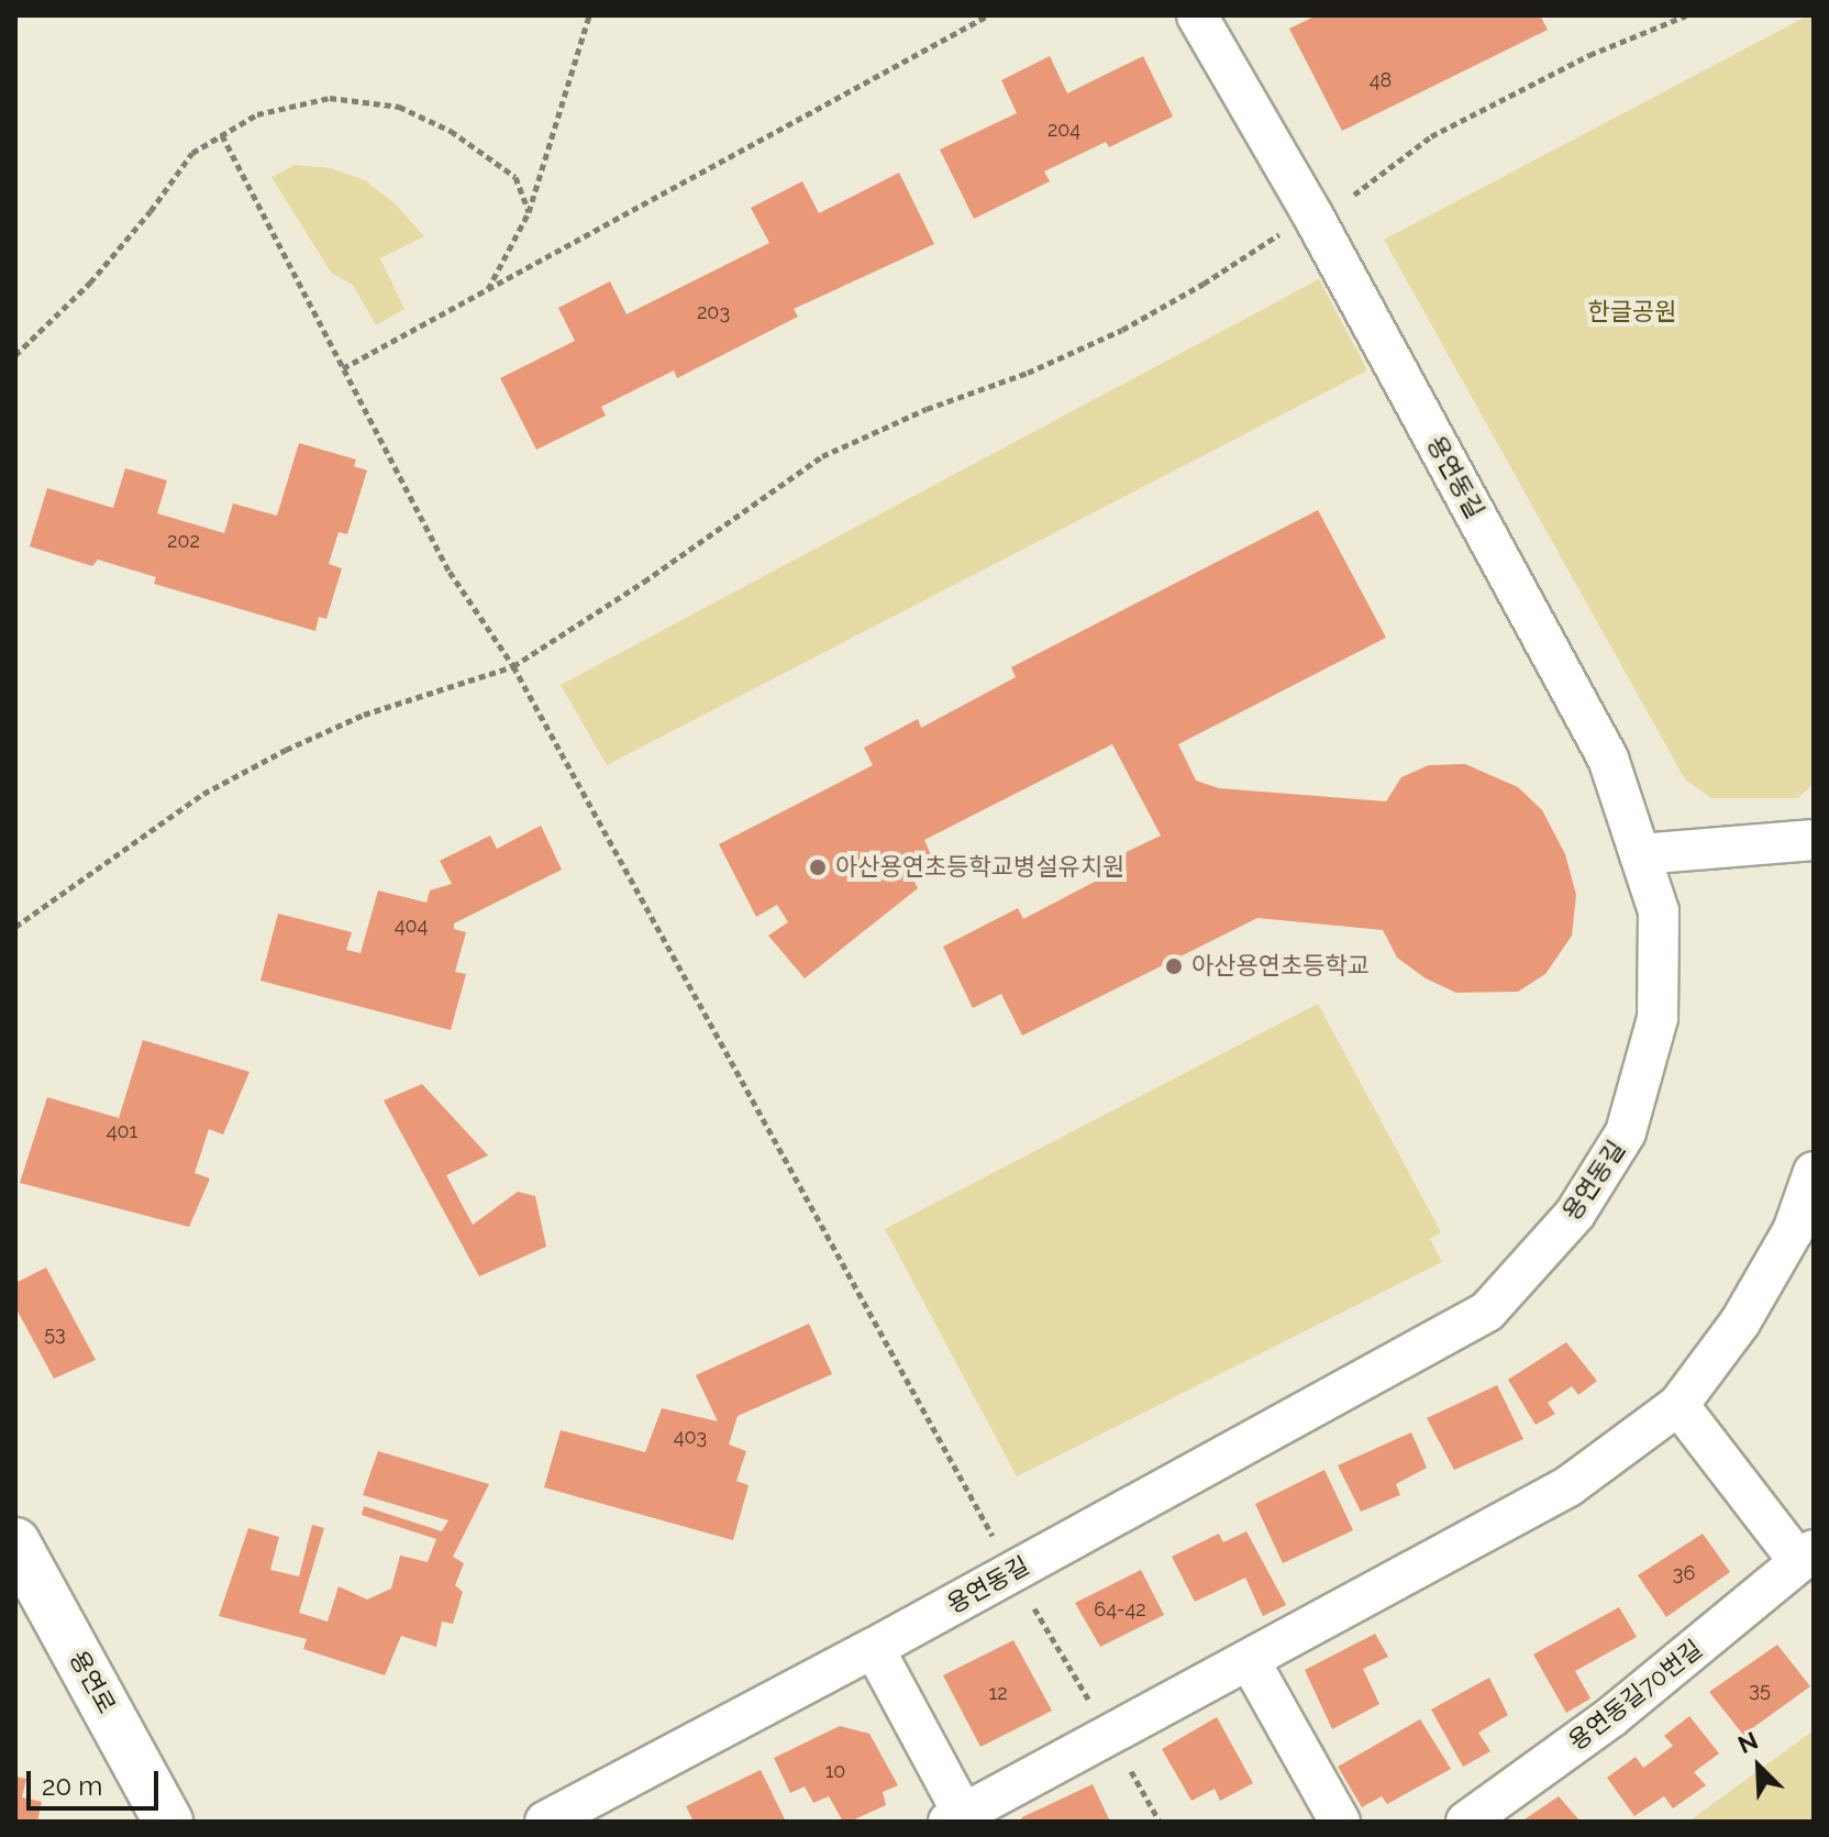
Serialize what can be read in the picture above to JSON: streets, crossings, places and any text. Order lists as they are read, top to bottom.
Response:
{
  "streets": {
    "street": ["용연동길", "용연로", "용연동길70번길"]
  },
  "parks": ["한글공원"],
  "places": ["아산용연초등학교병설유치원", "아산용연초등학교"],
  "house_numbers": [
    "48",
    "204",
    "203",
    "202",
    "404",
    "401",
    "53",
    "403",
    "36",
    "64-42",
    "35",
    "12",
    "10"
  ],
  "scale_bar": "20 m",
  "north": "top left"
}
